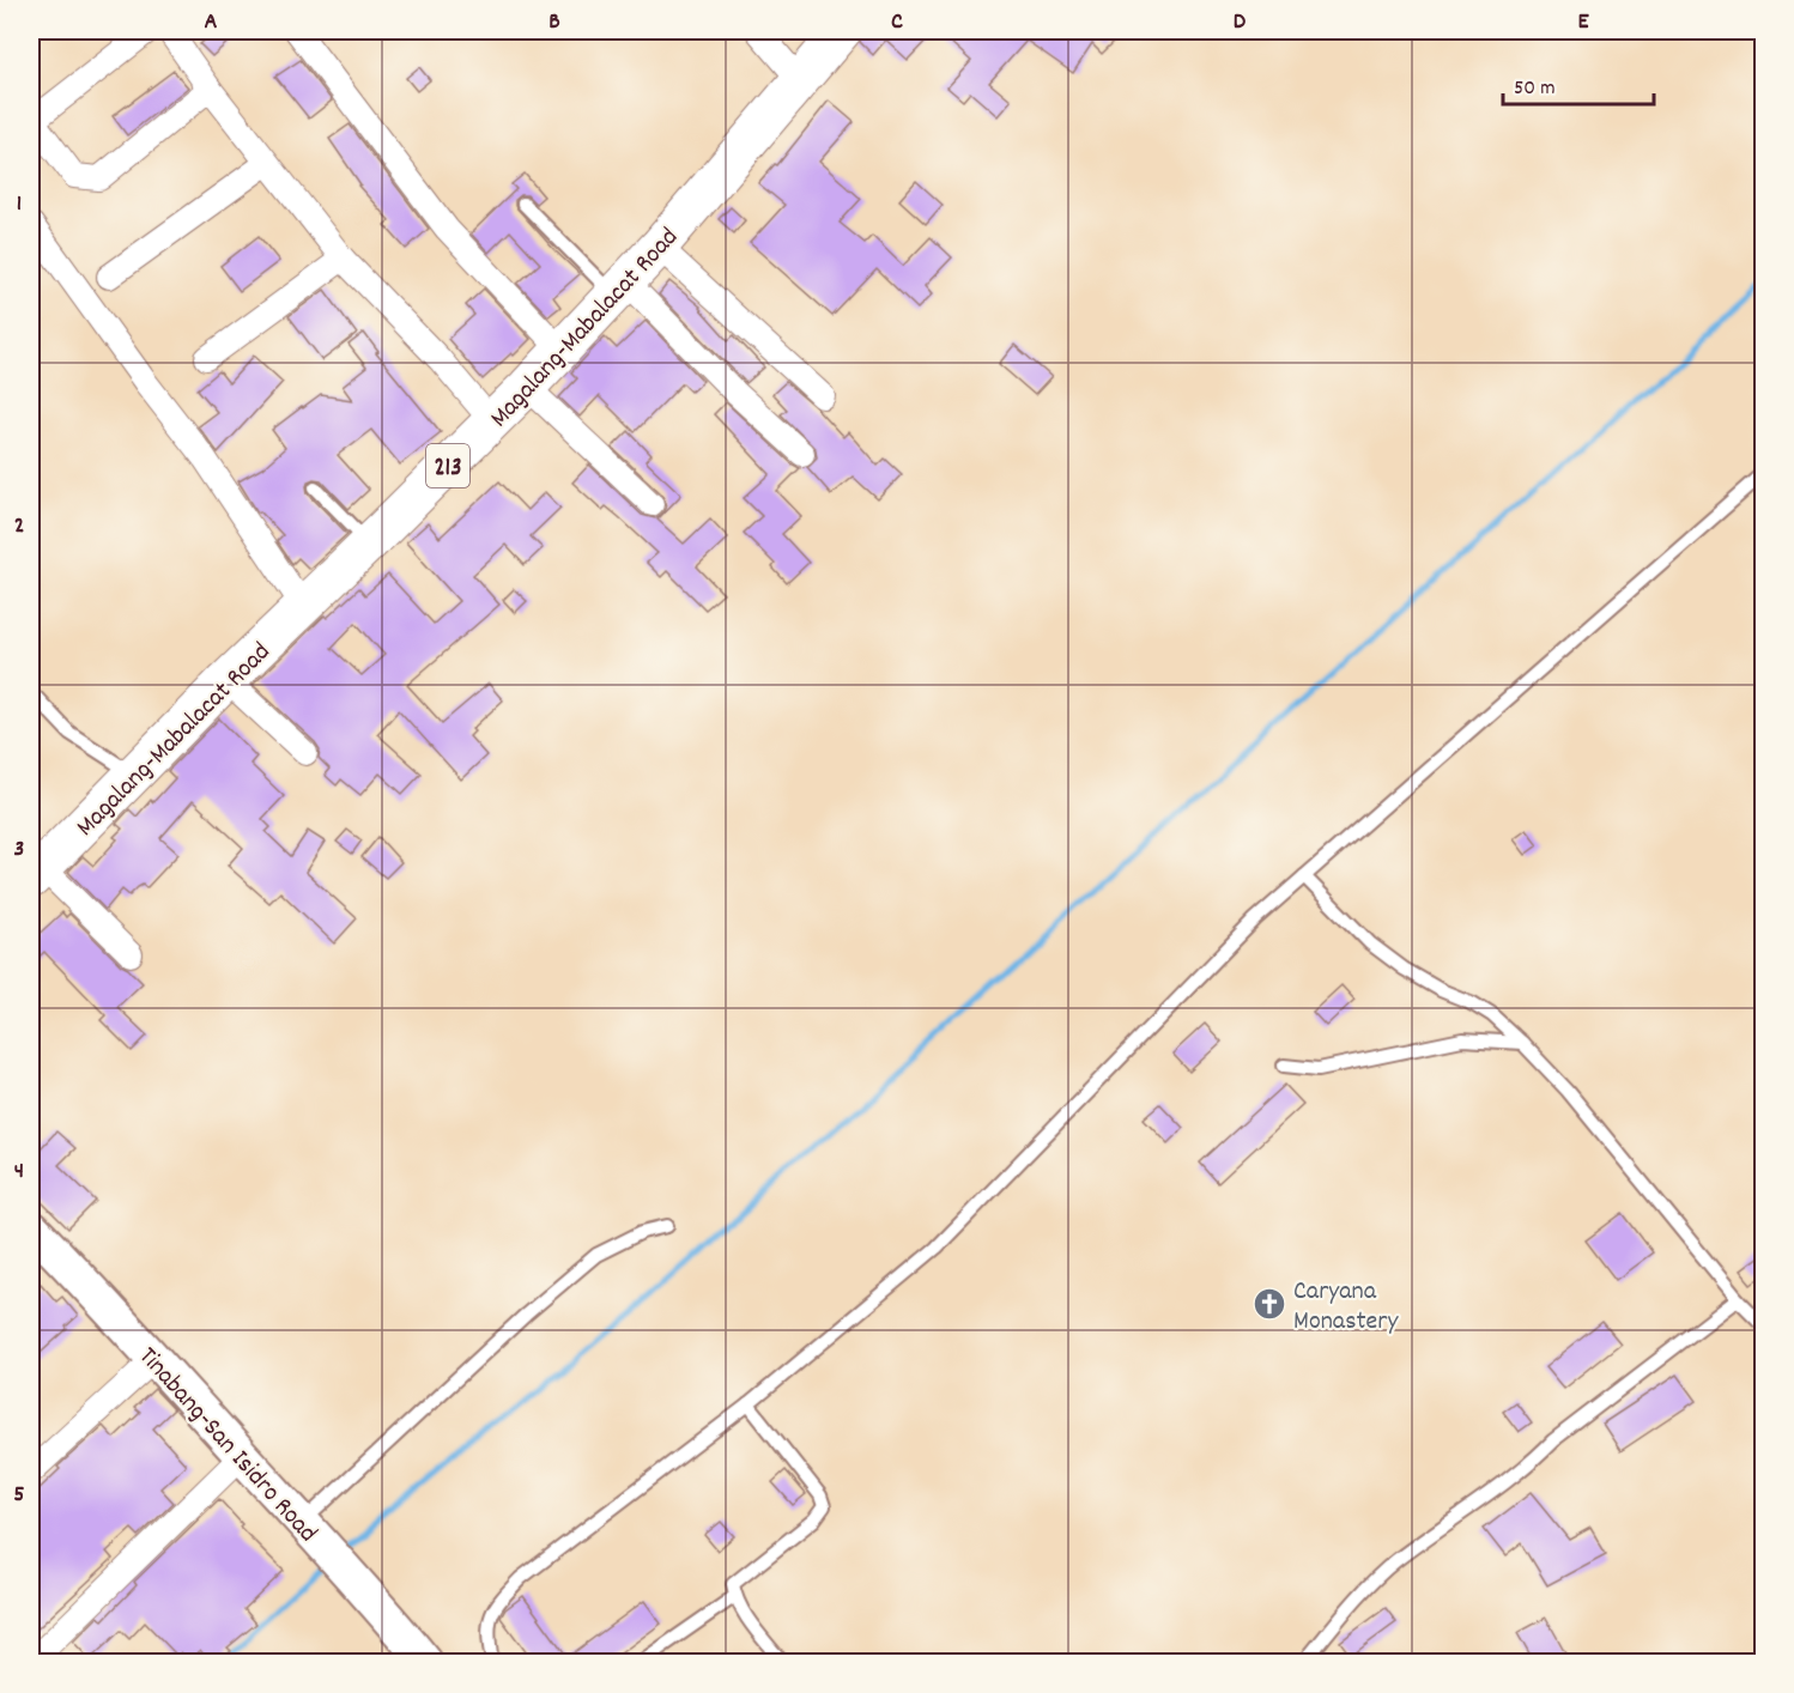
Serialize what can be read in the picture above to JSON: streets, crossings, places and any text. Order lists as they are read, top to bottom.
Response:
{
  "streets": {
    "main road": ["Magalang-Mabalacat Road", "213"],
    "street": ["Tinabang-San Isidro Road"]
  },
  "places": {
    "church": ["Caryana Monastery"]
  },
  "scale_bar": "50 m",
  "grid": {
    "columns": [
      "A",
      "B",
      "C",
      "D",
      "E"
    ],
    "rows": [
      "1",
      "2",
      "3",
      "4",
      "5"
    ]
  }
}
